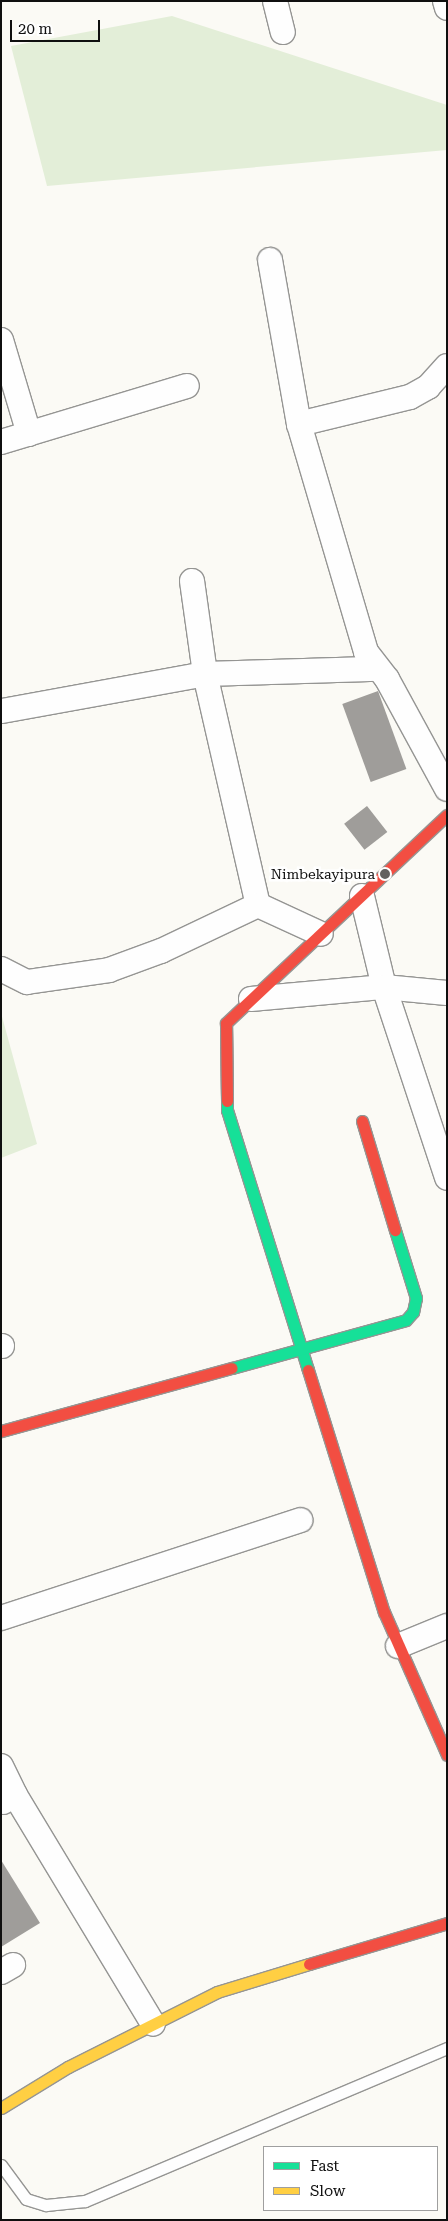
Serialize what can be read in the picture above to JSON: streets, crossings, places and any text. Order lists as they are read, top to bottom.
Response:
{
  "places": ["Nimbekayipura"],
  "legend": ["Fast", "Slow"],
  "scale_bar": "20 m"
}
